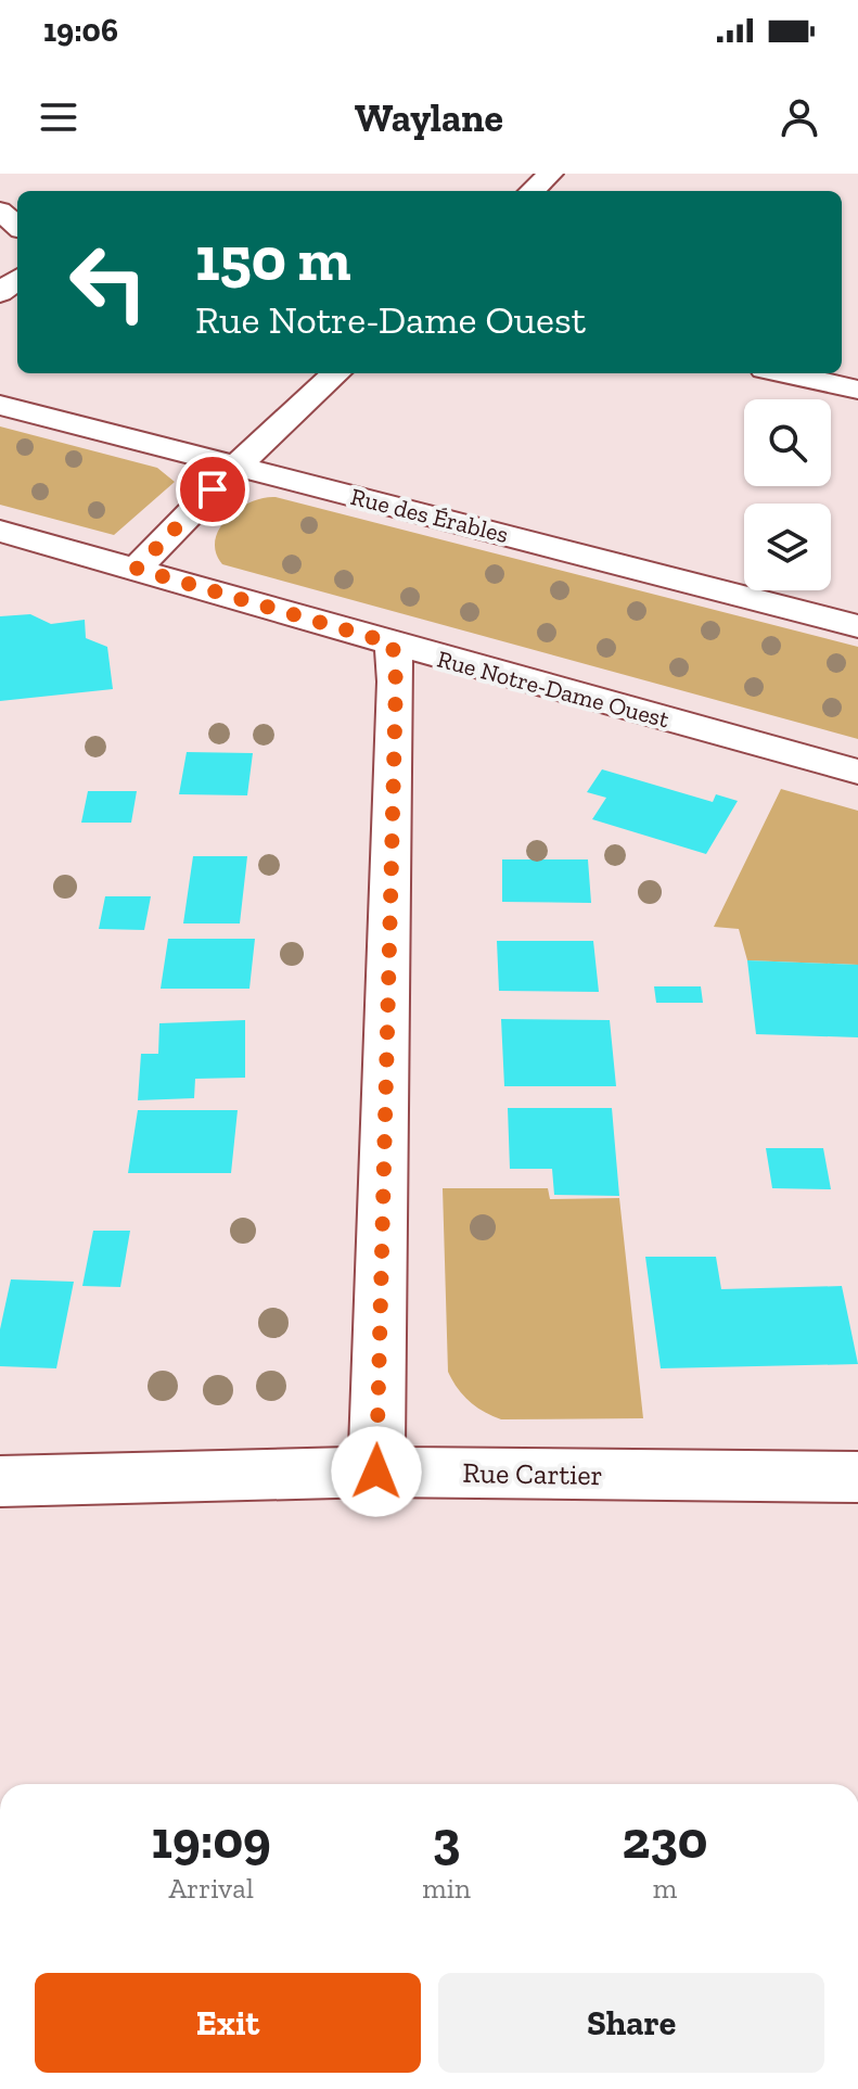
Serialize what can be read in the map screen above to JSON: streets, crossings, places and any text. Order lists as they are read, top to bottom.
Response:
{
  "streets": {
    "street": ["Rue des Érables", "Rue Notre-Dame Ouest", "Rue Cartier"]
  },
  "page": {
    "status": "19:06",
    "header": "Waylane",
    "turn": ["150 m", "Rue Notre-Dame Ouest"],
    "eta": [
      "19:09",
      "Arrival",
      "3",
      "min",
      "230",
      "m"
    ],
    "buttons": ["Exit", "Share"]
  }
}
